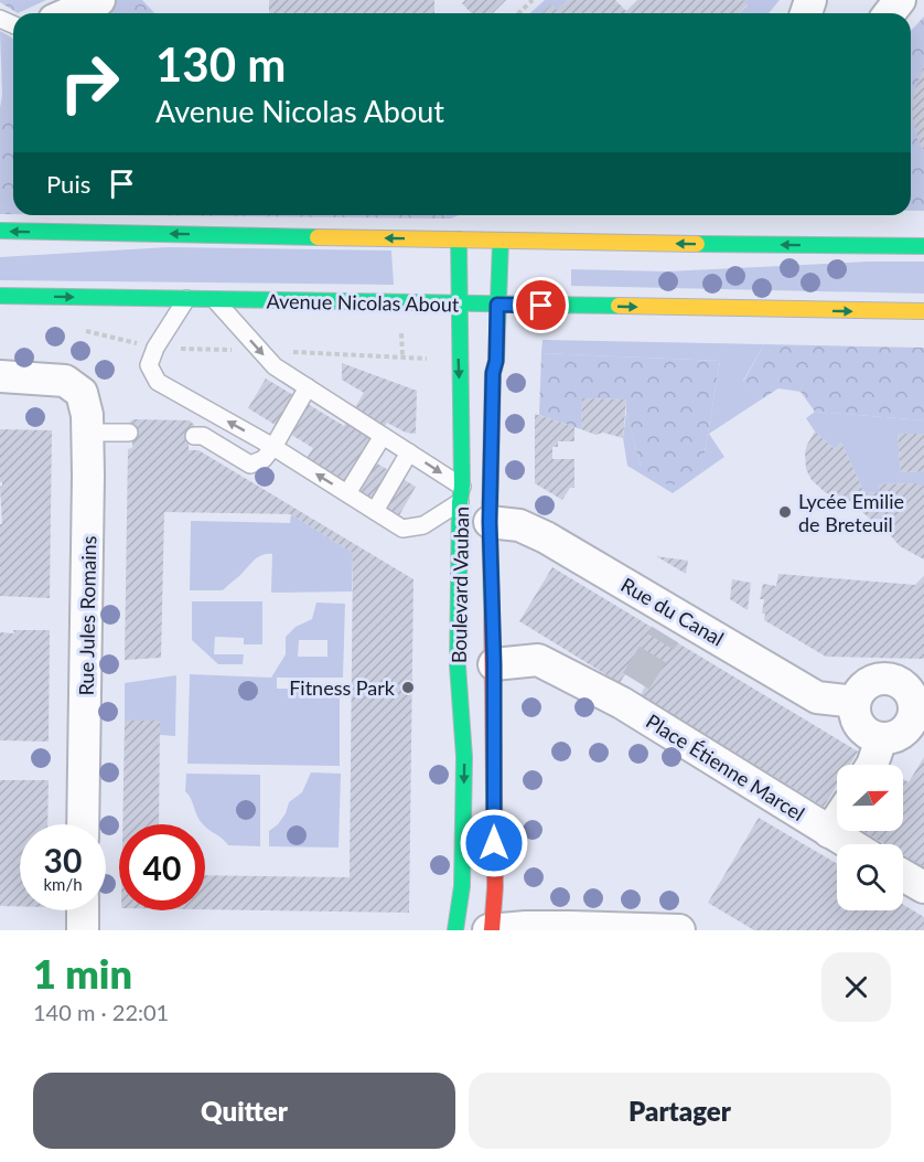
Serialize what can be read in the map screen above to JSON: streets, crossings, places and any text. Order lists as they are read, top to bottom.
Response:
{
  "streets": {
    "main road": ["Avenue Nicolas About", "Boulevard Vauban"],
    "street": ["Rue du Canal", "Rue Jules Romains", "Place Étienne Marcel"]
  },
  "crossings": [
    ["Avenue Nicolas About", "Boulevard Vauban"],
    ["Boulevard Vauban", "Rue du Canal"],
    ["Boulevard Vauban", "Place Étienne Marcel"]
  ],
  "places": ["Lycée Emilie de Breteuil", "Fitness Park"],
  "north": "right",
  "page": {
    "turn": ["130 m", "Avenue Nicolas About"],
    "then": "Puis",
    "speed": "30 km/h",
    "limit": "40",
    "heading": ["1 min", "140 m · 22:01"],
    "buttons": ["Quitter", "Partager"]
  }
}
